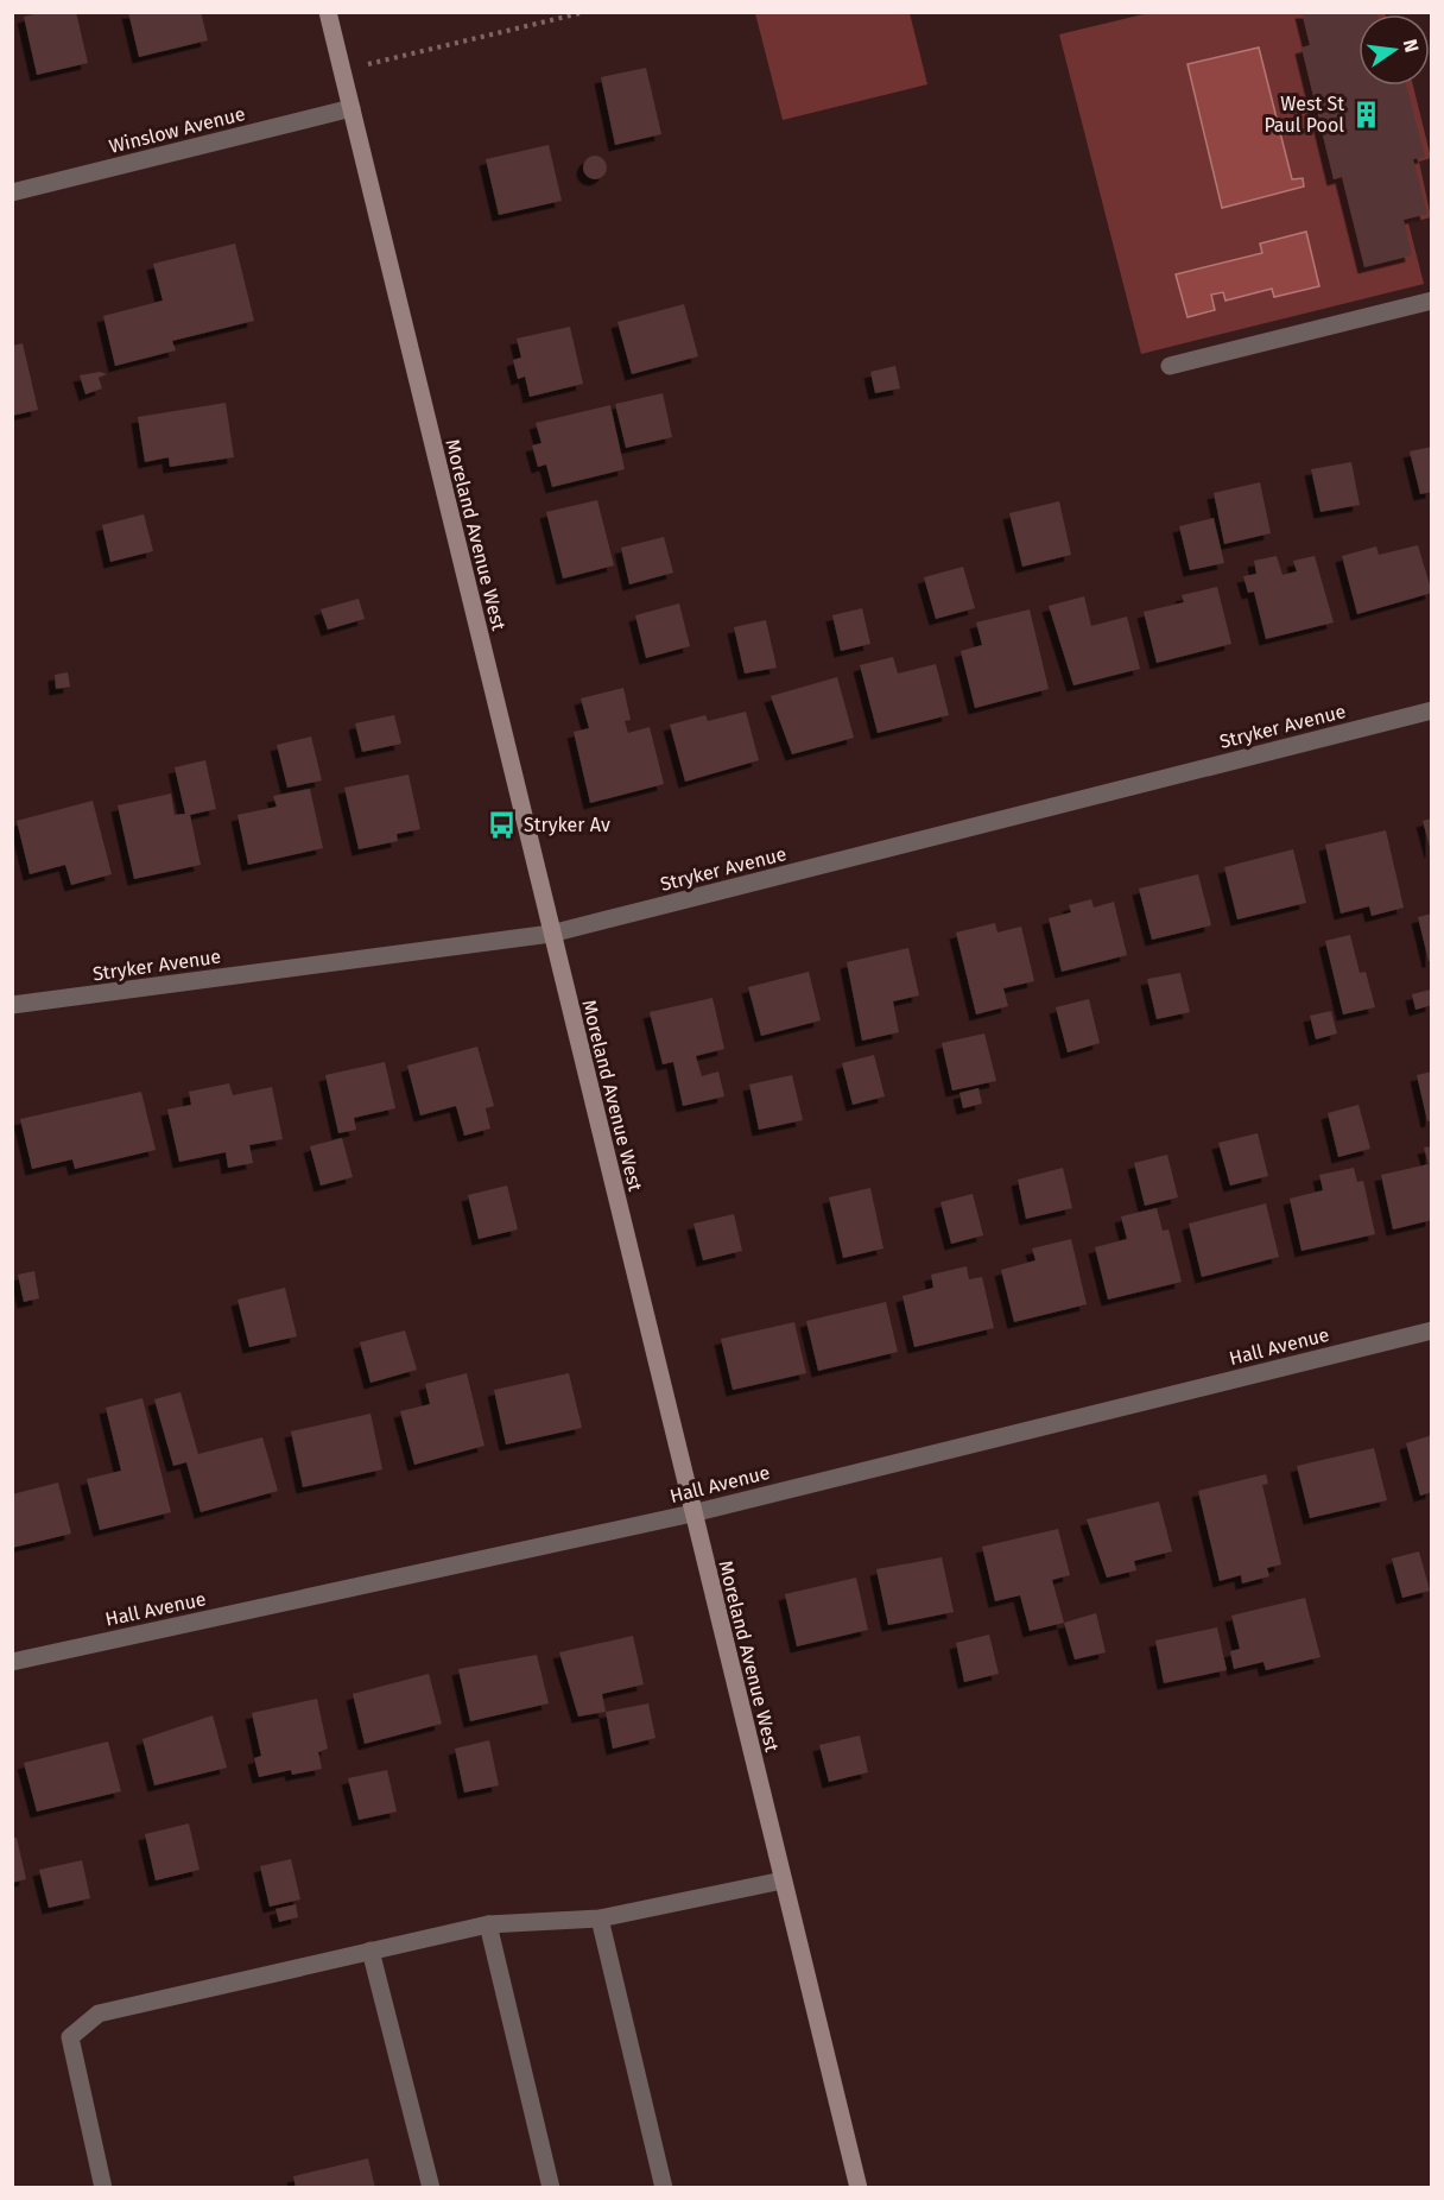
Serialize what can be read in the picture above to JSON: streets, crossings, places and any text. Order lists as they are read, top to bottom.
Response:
{
  "streets": {
    "street": [
      "Winslow Avenue",
      "Moreland Avenue West",
      "Stryker Avenue",
      "Hall Avenue"
    ]
  },
  "crossings": [
    ["Winslow Avenue", "Moreland Avenue West"],
    ["Moreland Avenue West", "Stryker Avenue"],
    ["Moreland Avenue West", "Hall Avenue"]
  ],
  "places": {
    "building": ["West St Paul Pool"],
    "bus stop": ["Stryker Av"]
  },
  "north": "right"
}
